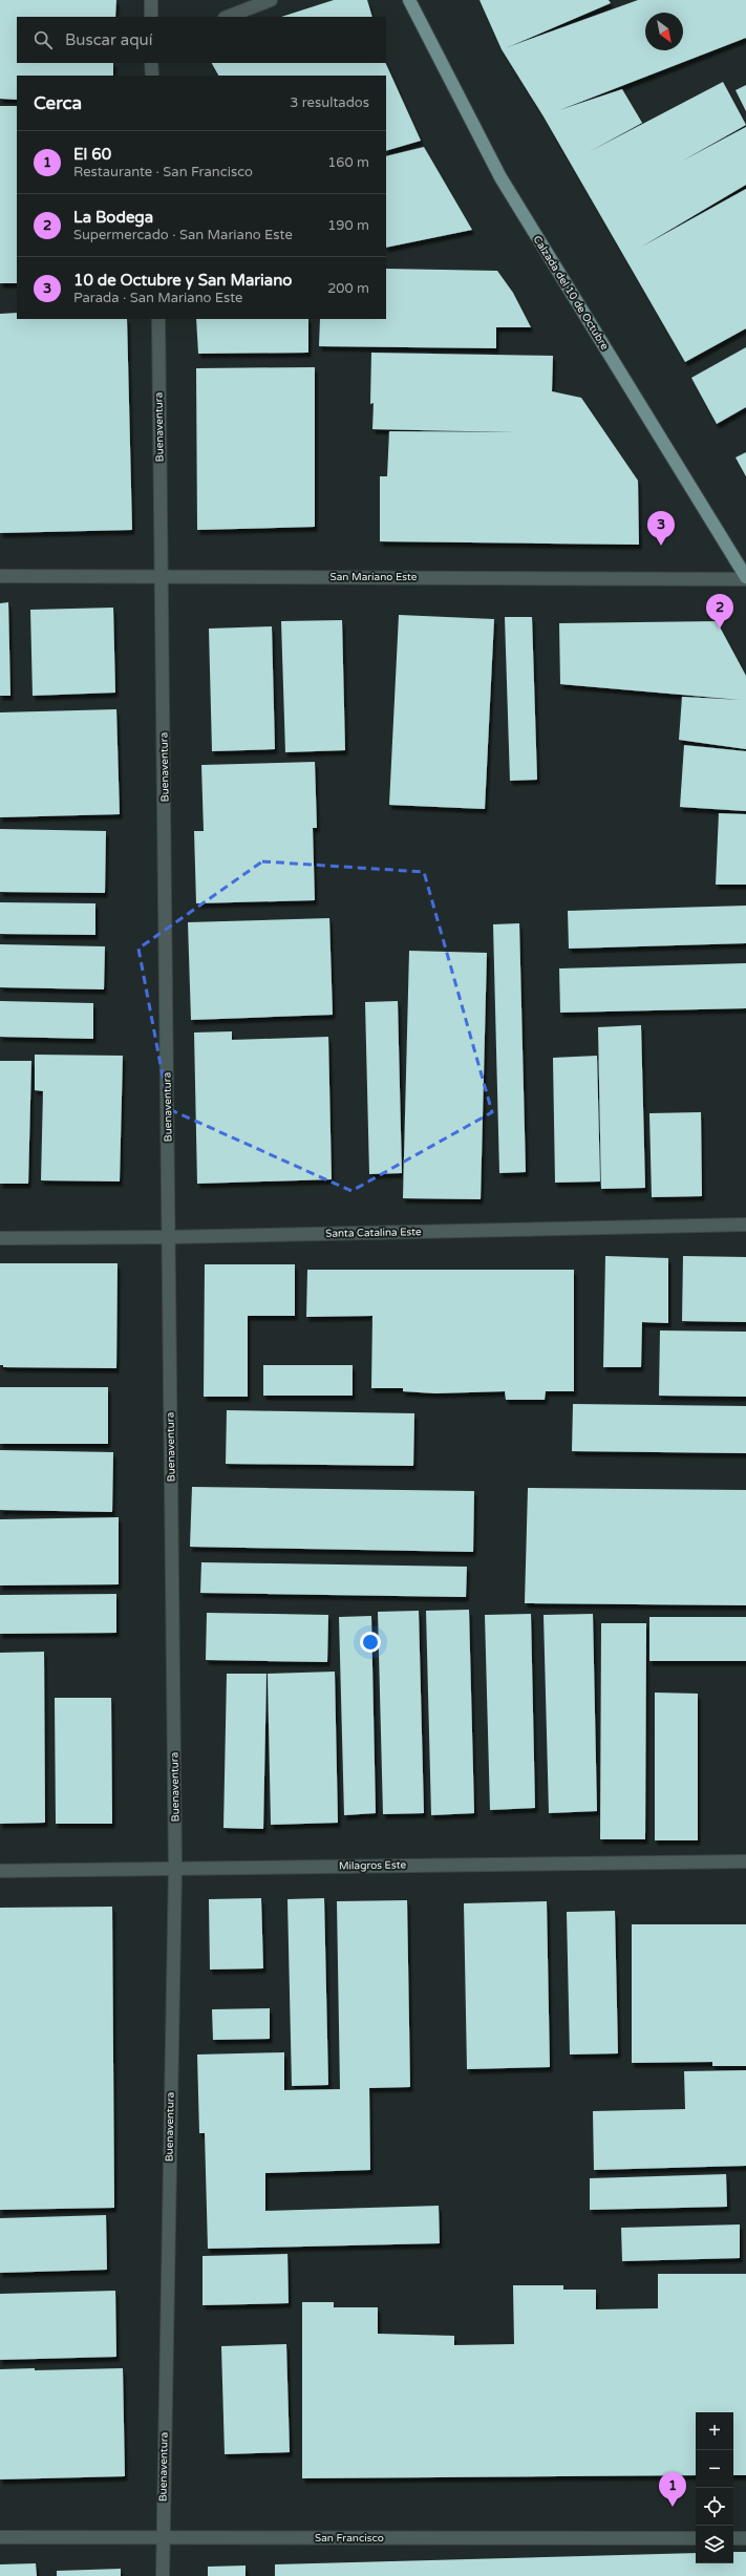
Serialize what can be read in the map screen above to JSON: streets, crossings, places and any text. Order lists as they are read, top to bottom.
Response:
{
  "streets": {
    "main road": ["Calzada del 10 de Octubre"],
    "street": [
      "Buenaventura",
      "San Mariano Este",
      "Santa Catalina Este",
      "Milagros Este",
      "San Francisco"
    ]
  },
  "crossings": [
    ["Calzada del 10 de Octubre", "San Mariano Este"],
    ["Buenaventura", "San Mariano Este"],
    ["Buenaventura", "Santa Catalina Este"],
    ["Buenaventura", "Milagros Este"],
    ["Buenaventura", "San Francisco"]
  ],
  "north": "bottom right",
  "page": {
    "search": "Buscar aquí",
    "heading": ["Cerca", "3 resultados"],
    "list": [
      {
        "mark": "1",
        "name": "El 60",
        "note": "Restaurante · San Francisco",
        "value": "160 m"
      },
      {
        "mark": "2",
        "name": "La Bodega",
        "note": "Supermercado · San Mariano Este",
        "value": "190 m"
      },
      {
        "mark": "3",
        "name": "10 de Octubre y San Mariano",
        "note": "Parada · San Mariano Este",
        "value": "200 m"
      }
    ],
    "pins": ["3", "2", "1"],
    "map_buttons": ["+", "−"]
  }
}
